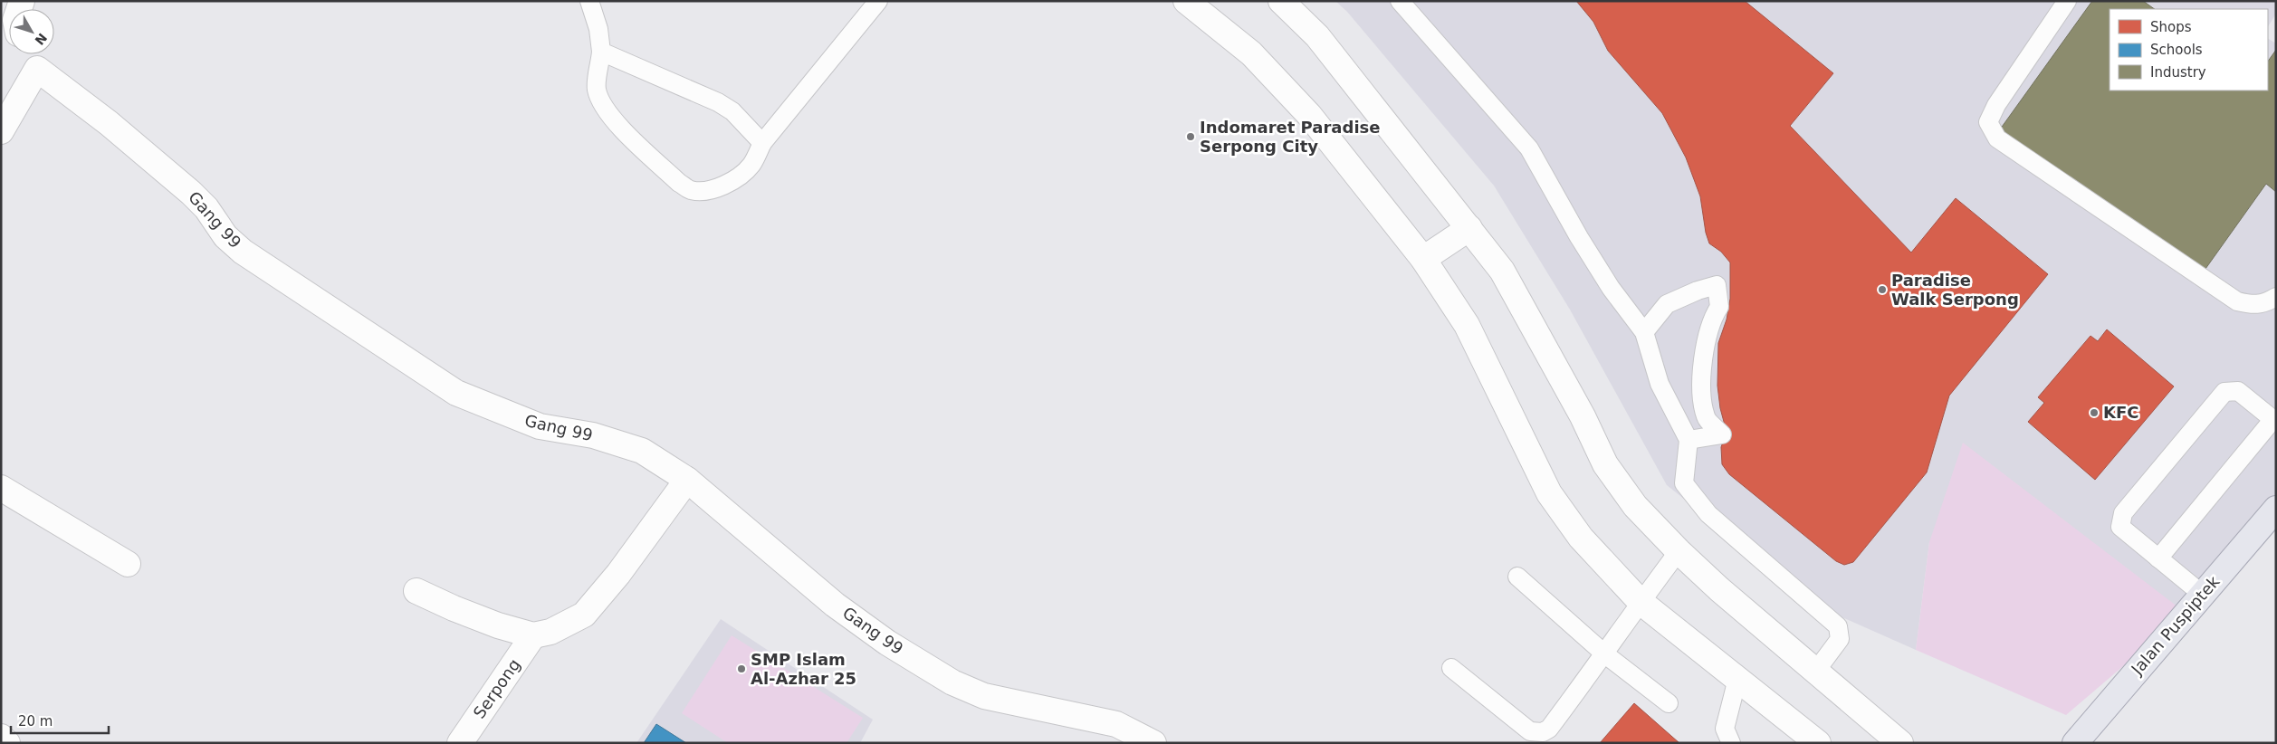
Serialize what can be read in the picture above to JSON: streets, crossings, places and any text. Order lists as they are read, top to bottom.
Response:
{
  "streets": {
    "main road": ["Jalan Puspiptek"],
    "street": ["Gang 99", "Serpong"]
  },
  "places": [
    "Indomaret Paradise Serpong City",
    "Paradise Walk Serpong",
    "KFC",
    "SMP Islam Al-Azhar 25"
  ],
  "legend": ["Shops", "Schools", "Industry"],
  "scale_bar": "20 m",
  "north": "bottom right"
}
